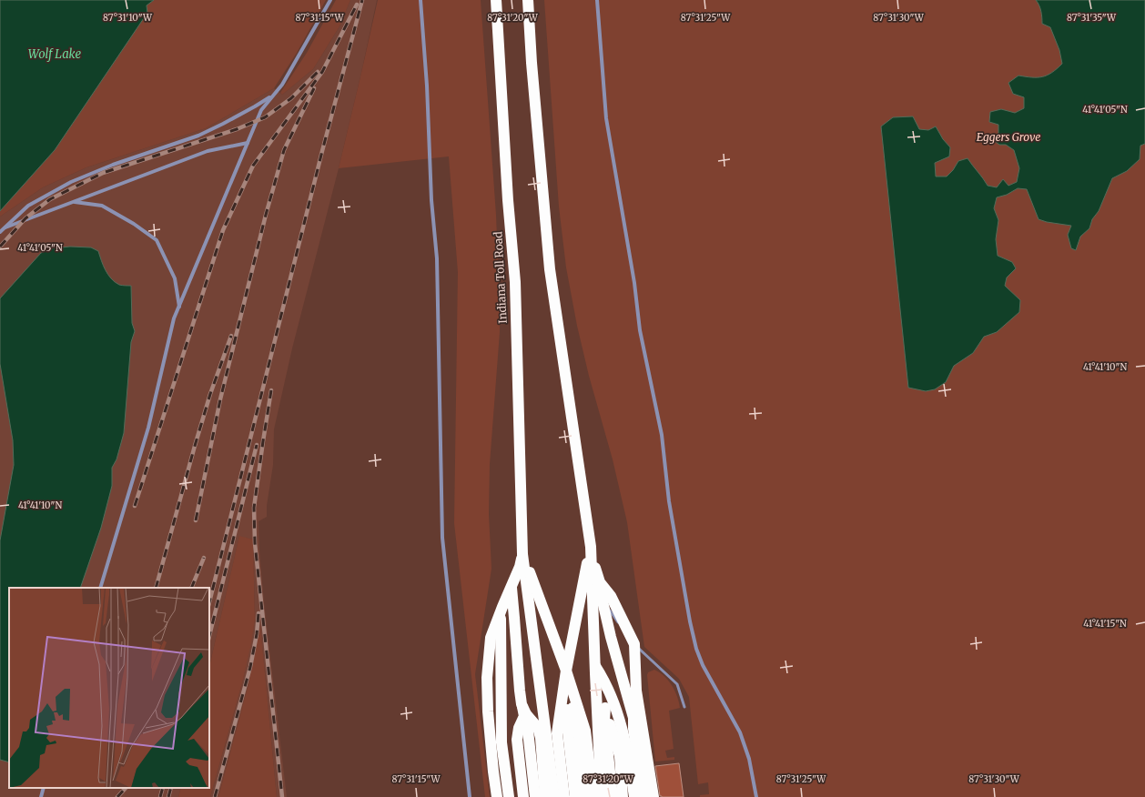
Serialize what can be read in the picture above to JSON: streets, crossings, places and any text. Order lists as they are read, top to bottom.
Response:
{
  "streets": {
    "highway": ["Indiana Toll Road"]
  },
  "water": ["Wolf Lake"],
  "parks": ["Eggers Grove"],
  "coordinates": [
    "87°31'10\"W",
    "87°31'15\"W",
    "87°31'20\"W",
    "87°31'25\"W",
    "87°31'30\"W",
    "87°31'35\"W",
    "41°41'05\"N",
    "41°41'10\"N",
    "41°41'15\"N"
  ]
}
